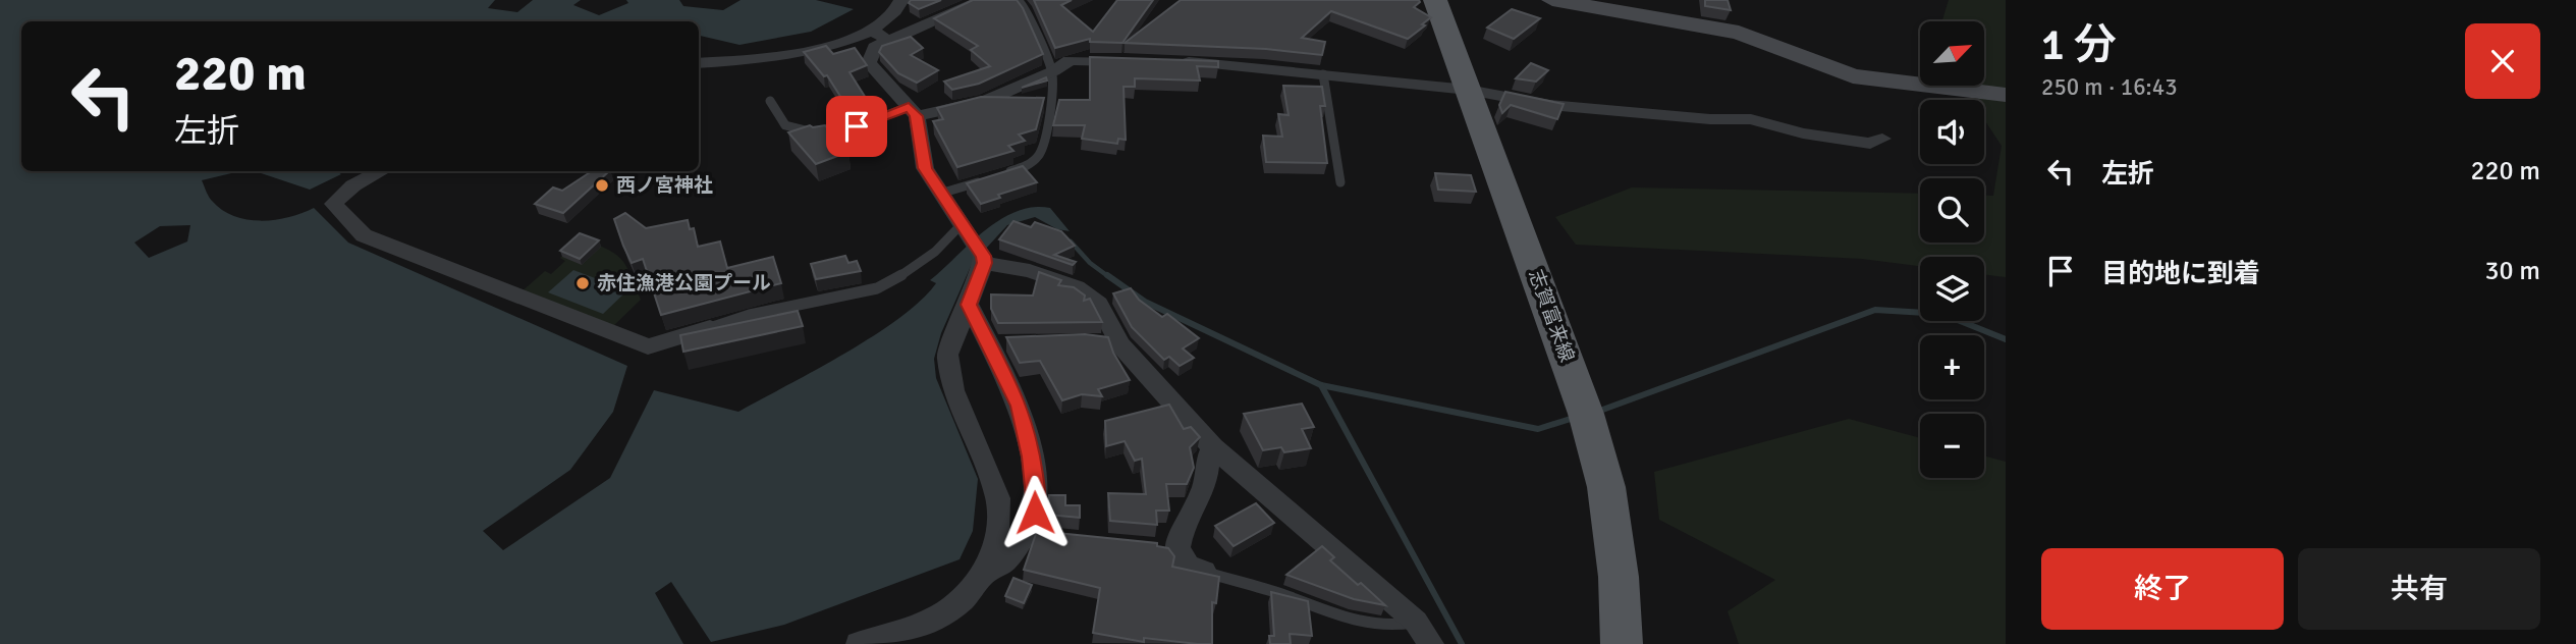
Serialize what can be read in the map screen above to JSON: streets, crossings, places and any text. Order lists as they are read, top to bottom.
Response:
{
  "streets": {
    "main road": ["志賀富来線"]
  },
  "places": ["西ノ宮神社", "赤住漁港公園プール"],
  "north": "top right",
  "page": {
    "heading": ["1 分", "250 m · 16:43"],
    "map_buttons": ["+", "−"],
    "turn": ["220 m", "左折"],
    "list": [
      {
        "name": "左折",
        "value": "220 m"
      },
      {
        "name": "目的地に到着",
        "value": "30 m"
      }
    ],
    "buttons": ["終了", "共有"]
  }
}
